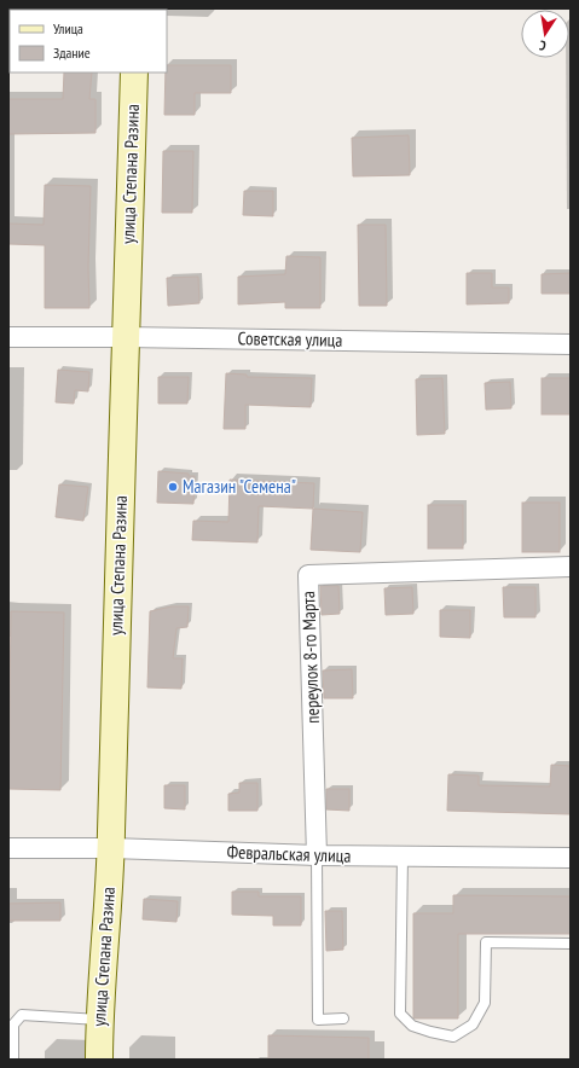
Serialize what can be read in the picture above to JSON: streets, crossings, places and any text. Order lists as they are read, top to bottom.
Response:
{
  "streets": {
    "main road": ["улица Степана Разина"],
    "street": ["Советская улица", "переулок 8-го Марта", "Февральская улица"]
  },
  "crossings": [
    ["улица Степана Разина", "Советская улица"],
    ["улица Степана Разина", "Февральская улица"],
    ["переулок 8-го Марта", "Февральская улица"]
  ],
  "places": ["Магазин \"Семена\""],
  "legend": ["Улица", "Здание"],
  "north": "bottom"
}
